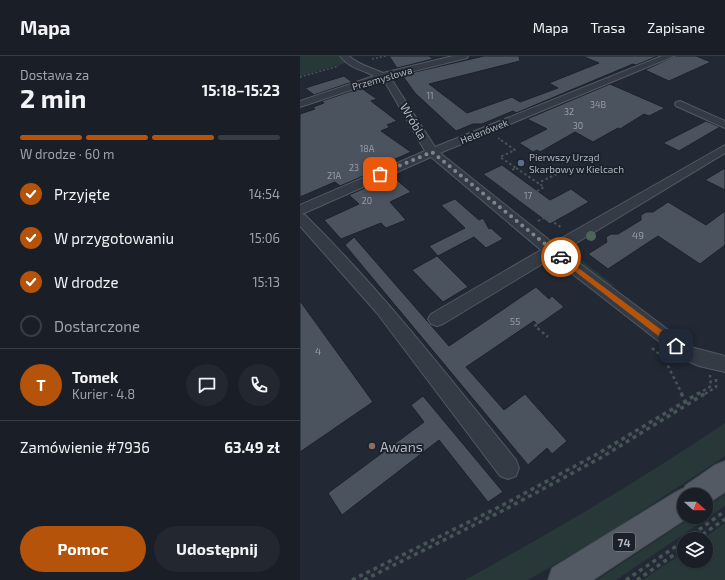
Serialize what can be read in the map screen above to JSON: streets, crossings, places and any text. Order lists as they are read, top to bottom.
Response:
{
  "streets": {
    "main road": ["74"],
    "street": ["Przemysłowa", "Wróbla", "Helenówek"]
  },
  "crossings": [
    ["Przemysłowa", "Wróbla"],
    ["Wróbla", "Helenówek"]
  ],
  "places": ["Pierwszy Urząd Skarbowy w Kielcach", "Awans"],
  "house_numbers": [
    "11",
    "34B",
    "32",
    "30",
    "18A",
    "23",
    "21A",
    "17",
    "20",
    "49",
    "55",
    "4"
  ],
  "north": "right",
  "page": {
    "header": "Mapa",
    "nav": ["Mapa", "Trasa", "Zapisane"],
    "heading": ["2 min", "Dostawa za", "15:18–15:23"],
    "panel": [
      "Tomek",
      "Kurier · 4.8",
      "Zamówienie #7936",
      "63.49 zł"
    ],
    "bar": "W drodze · 60 m",
    "list": [
      ["Przyjęte", "14:54"],
      ["W przygotowaniu", "15:06"],
      ["W drodze", "15:13"],
      "Dostarczone"
    ],
    "round": "T",
    "buttons": ["Pomoc", "Udostępnij"]
  }
}
